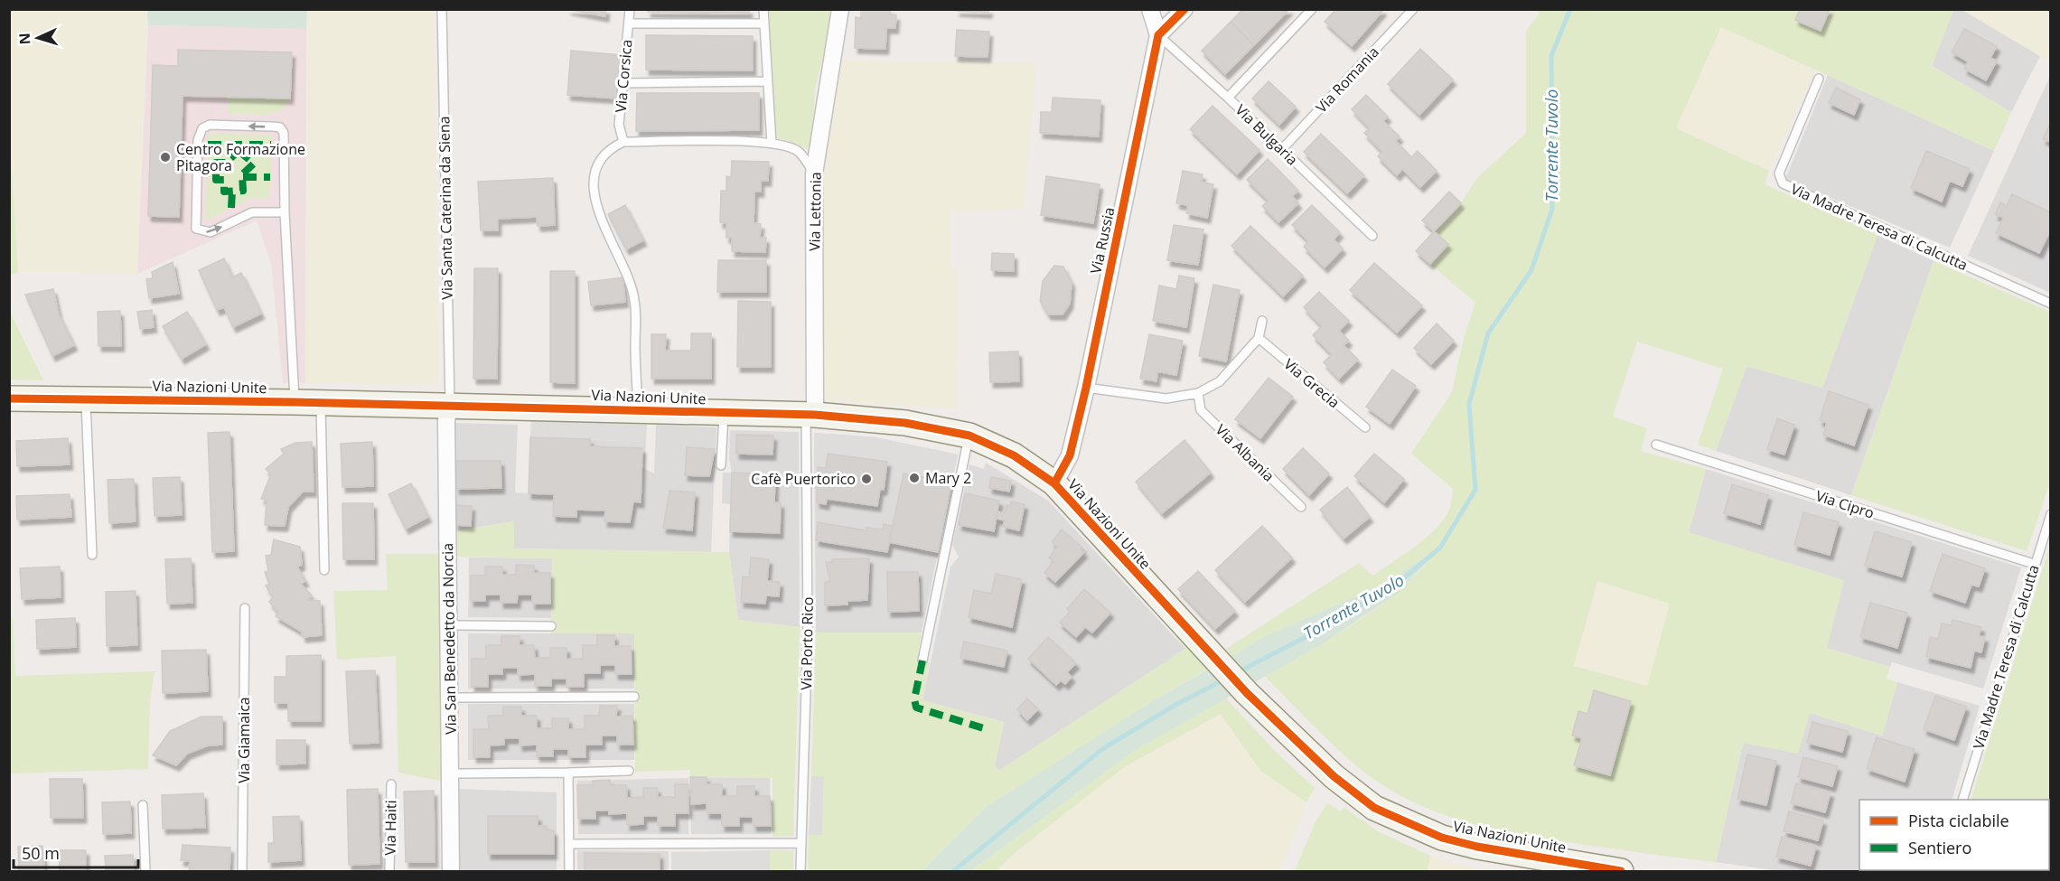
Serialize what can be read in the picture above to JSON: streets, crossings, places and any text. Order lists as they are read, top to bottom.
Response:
{
  "streets": {
    "street": [
      "Via Lettonia",
      "Via Russia",
      "Via Nazioni Unite",
      "Via San Benedetto da Norcia"
    ],
    "lane": [
      "Via Corsica",
      "Via Romania",
      "Via Bulgaria",
      "Via Santa Caterina da Siena",
      "Via Madre Teresa di Calcutta",
      "Via Grecia",
      "Via Albania",
      "Via Cipro",
      "Via Porto Rico",
      "Via Giamaica",
      "Via Haiti"
    ]
  },
  "crossings": [
    ["Via Romania", "Via Bulgaria"],
    ["Via Bulgaria", "Via Russia"],
    ["Via Santa Caterina da Siena", "Via Nazioni Unite"],
    ["Via Santa Caterina da Siena", "Via San Benedetto da Norcia"],
    ["Via Lettonia", "Via Nazioni Unite"],
    ["Via Lettonia", "Via Porto Rico"],
    ["Via Madre Teresa di Calcutta", "Via Cipro"],
    ["Via Russia", "Via Nazioni Unite"],
    ["Via Nazioni Unite", "Via San Benedetto da Norcia"],
    ["Via Nazioni Unite", "Via Porto Rico"]
  ],
  "water": ["Torrente Tuvolo"],
  "places": ["Centro Formazione Pitagora", "Mary 2", "Cafè Puertorico"],
  "legend": ["Pista ciclabile", "Sentiero"],
  "scale_bar": "50 m",
  "north": "left"
}
